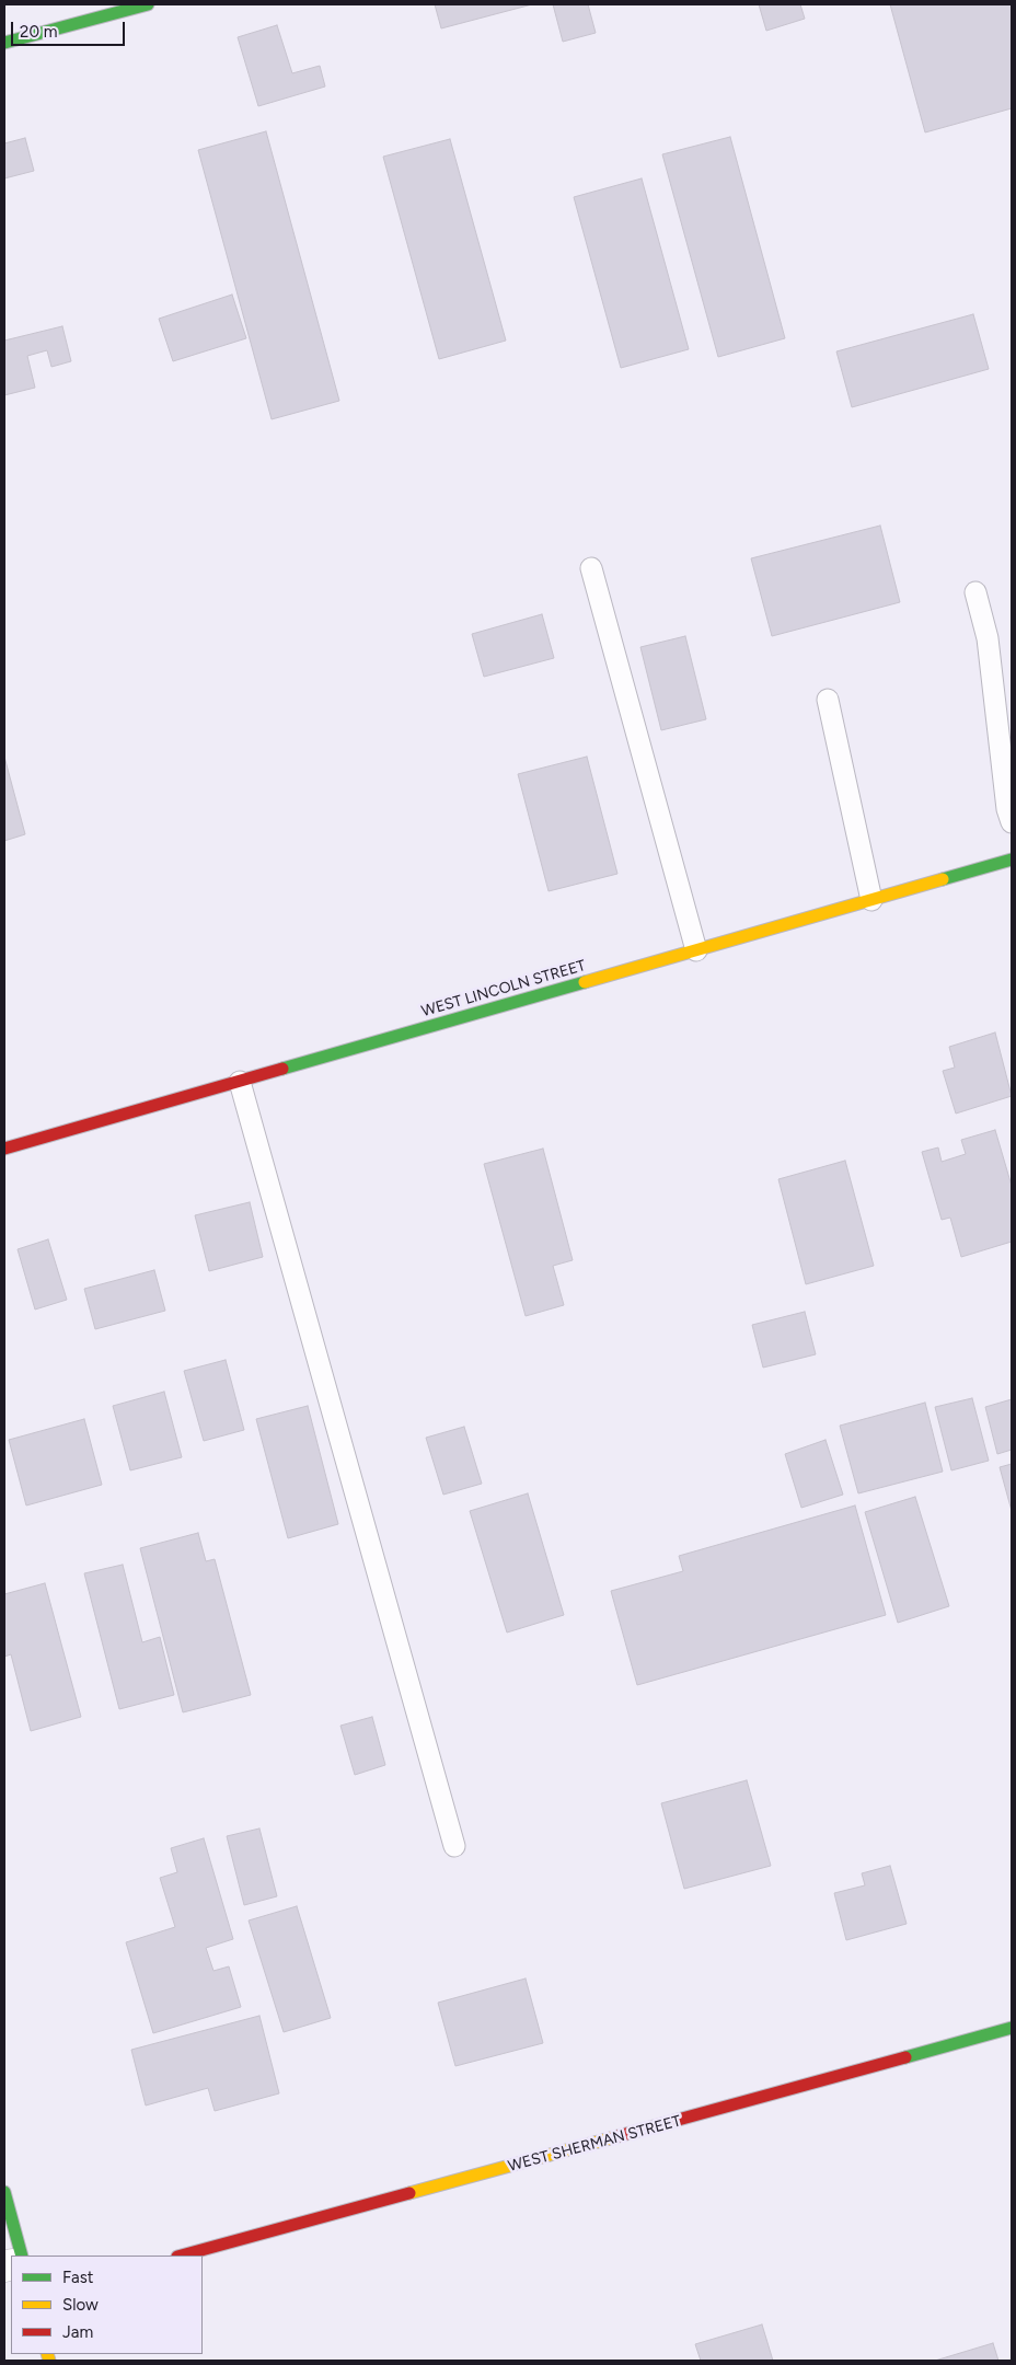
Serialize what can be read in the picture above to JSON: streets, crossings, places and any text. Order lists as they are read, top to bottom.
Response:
{
  "streets": {
    "street": ["WEST LINCOLN STREET", "WEST SHERMAN STREET"]
  },
  "legend": ["Fast", "Slow", "Jam"],
  "scale_bar": "20 m"
}
